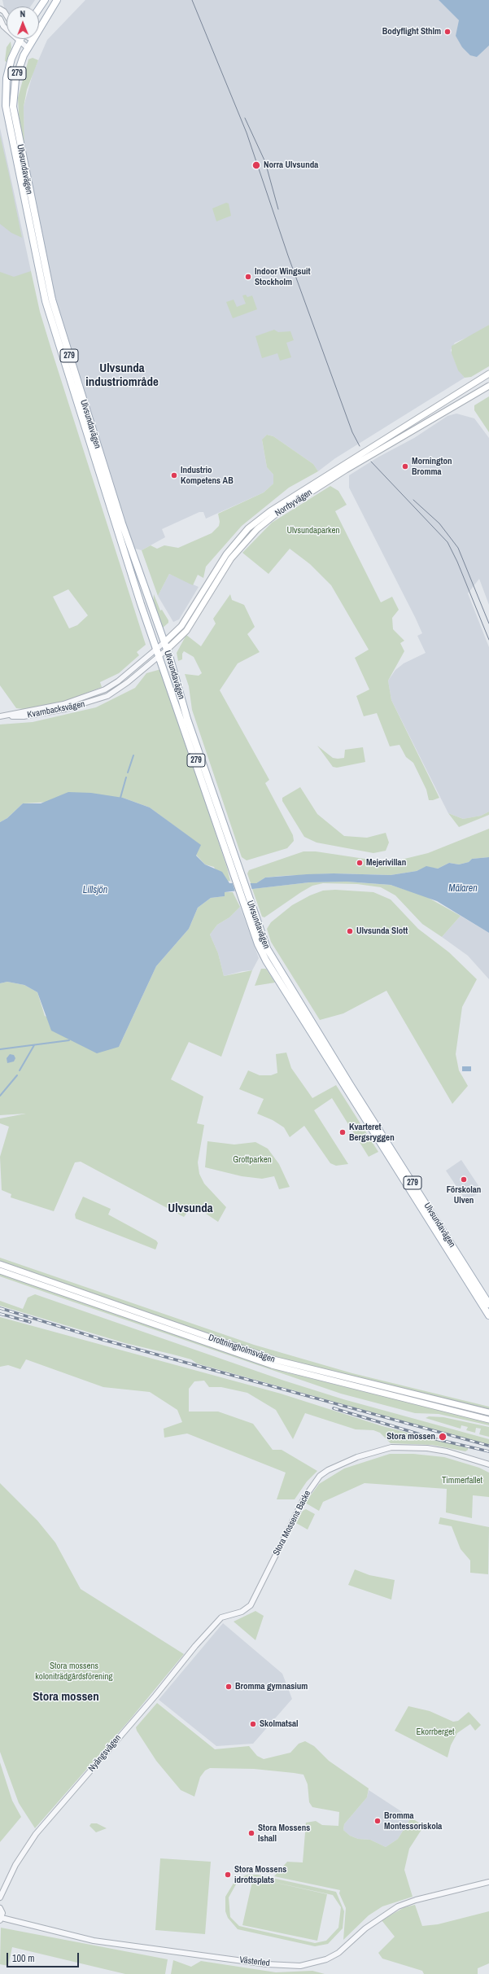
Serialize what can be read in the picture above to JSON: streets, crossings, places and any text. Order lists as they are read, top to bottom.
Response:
{
  "streets": {
    "main road": [
      "279",
      "Ulvsundavägen",
      "Norrbyvägen",
      "Drottningholmsvägen"
    ],
    "street": [
      "Kvarnbacksvägen",
      "Stora Mossens Backe",
      "Nyängsvägen",
      "Västerled"
    ]
  },
  "crossings": [
    ["Ulvsundavägen", "Norrbyvägen"],
    ["Ulvsundavägen", "Kvarnbacksvägen"],
    ["Norrbyvägen", "Kvarnbacksvägen"],
    ["Stora Mossens Backe", "Nyängsvägen"]
  ],
  "districts": ["Ulvsunda industriområde", "Ulvsunda", "Stora mossen"],
  "water": ["Mälaren", "Lillsjön"],
  "parks": [
    "Ulvsundaparken",
    "Grottparken",
    "Timmerfallet",
    "Stora mossens koloniträdgårdsförening",
    "Ekorrberget"
  ],
  "places": [
    "Bodyflight Sthlm",
    "Norra Ulvsunda",
    "Indoor Wingsuit Stockholm",
    "Mornington Bromma",
    "Industrio Kompetens AB",
    "Mejerivillan",
    "Ulvsunda Slott",
    "Kvarteret Bergsryggen",
    "Förskolan Ulven",
    "Stora mossen",
    "Bromma gymnasium",
    "Skolmatsal",
    "Bromma Montessoriskola",
    "Stora Mossens Ishall",
    "Stora Mossens idrottsplats"
  ],
  "scale_bar": "100 m",
  "north": "top"
}
